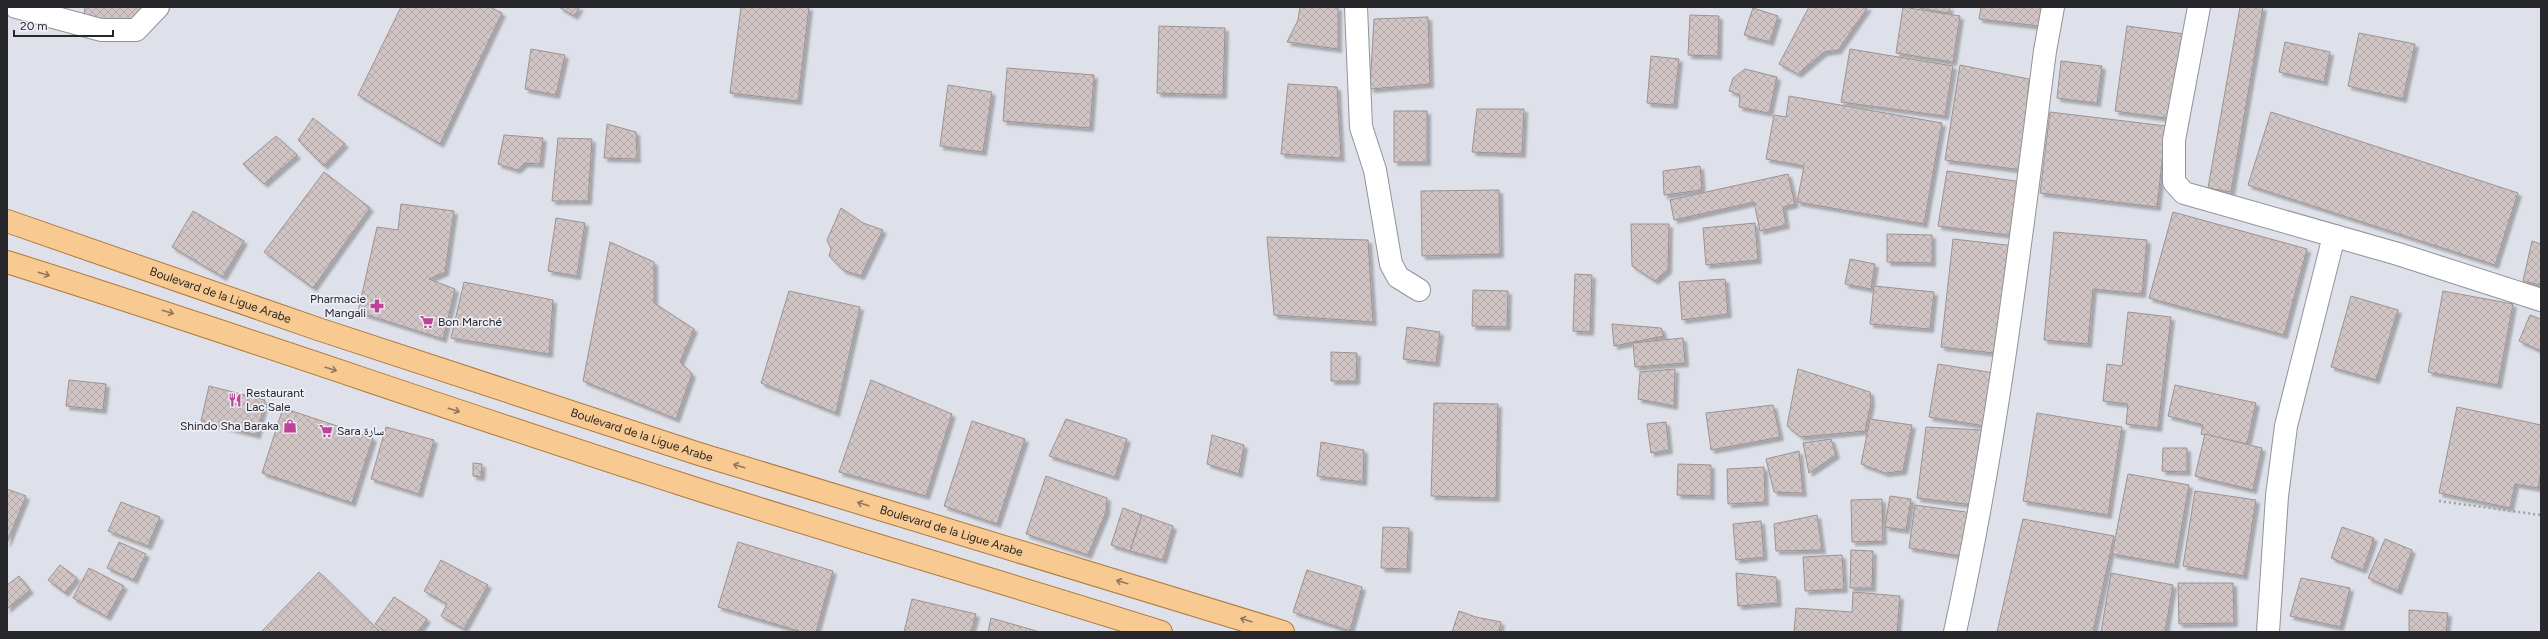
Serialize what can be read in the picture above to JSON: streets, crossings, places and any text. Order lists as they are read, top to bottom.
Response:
{
  "streets": {
    "main road": ["Boulevard de la Ligue Arabe"]
  },
  "places": {
    "pharmacy": ["Pharmacie Mangali"],
    "supermarket": ["Bon Marché", "Sara سارة"],
    "restaurant": ["Restaurant Lac Sale"],
    "shop": ["Shindo Sha Baraka"]
  },
  "scale_bar": "20 m"
}
